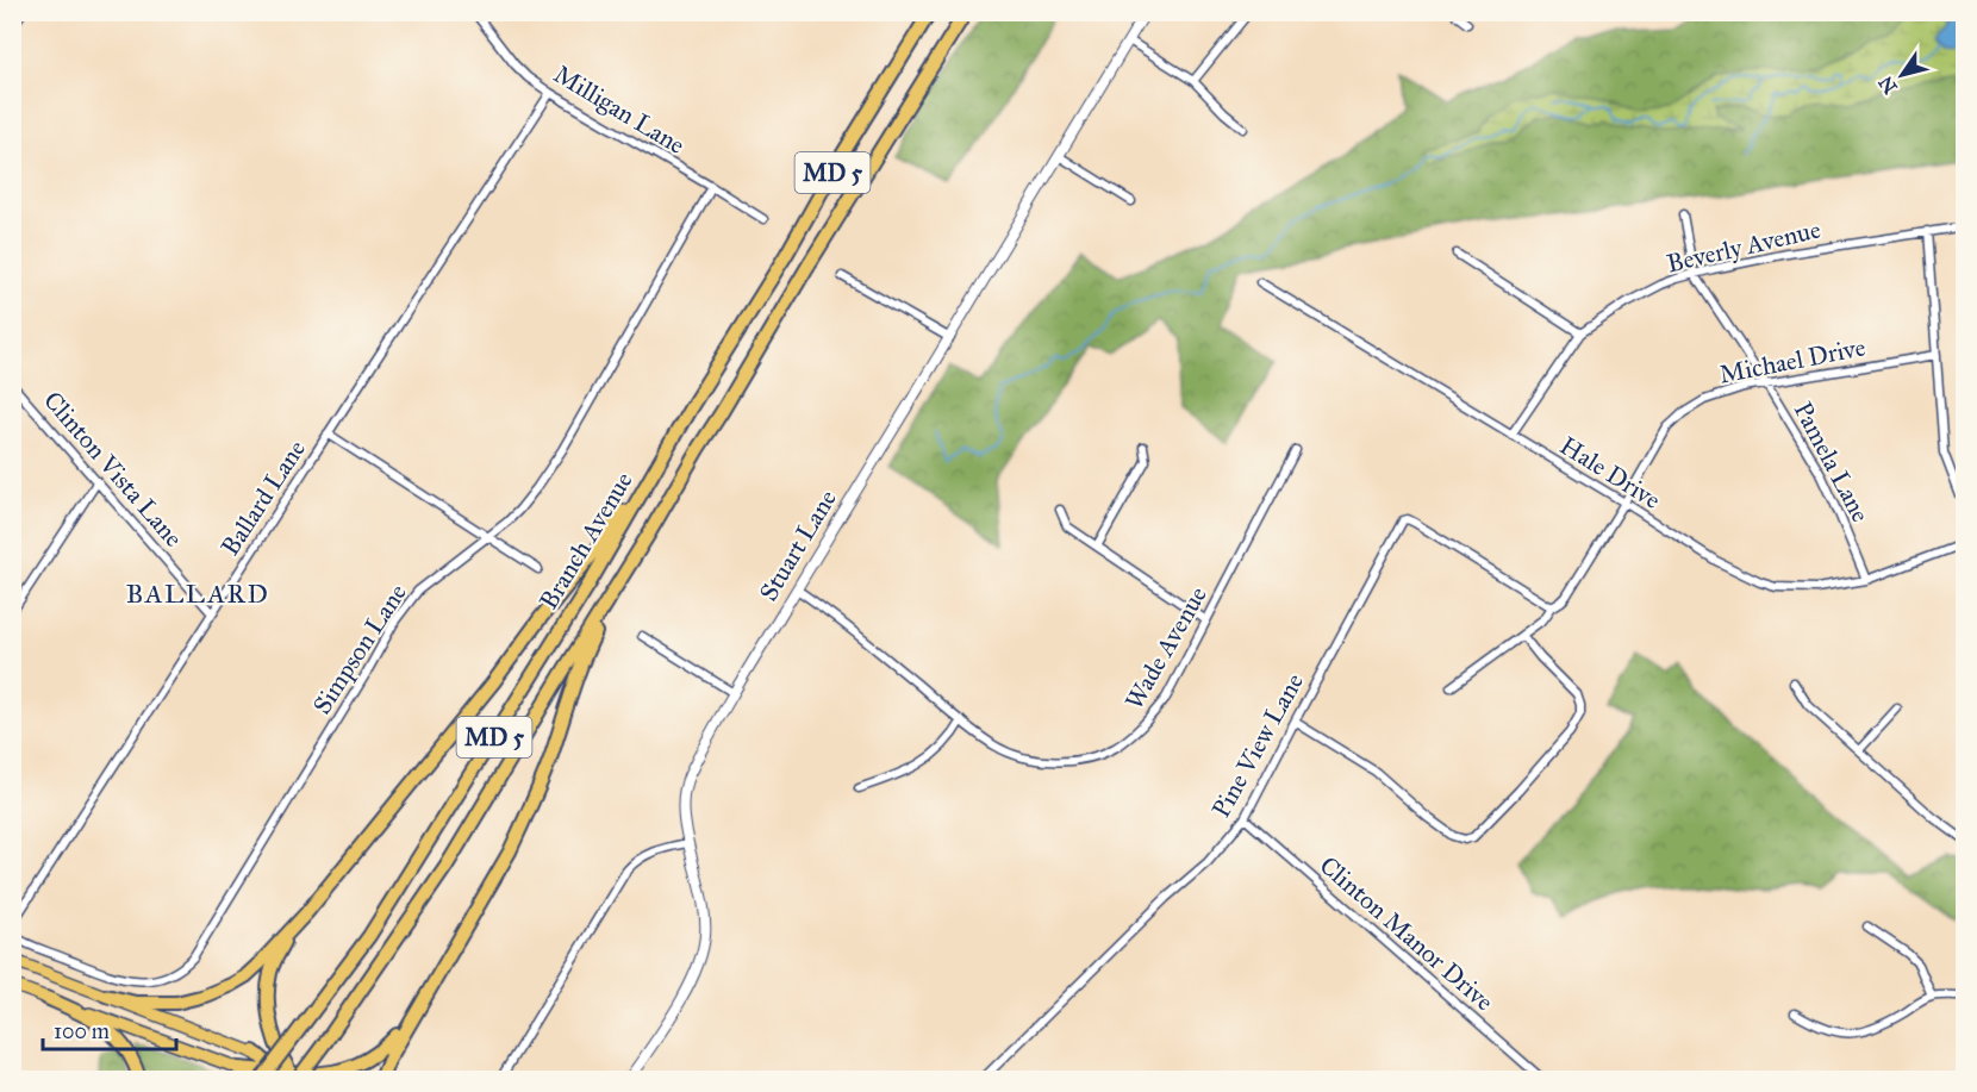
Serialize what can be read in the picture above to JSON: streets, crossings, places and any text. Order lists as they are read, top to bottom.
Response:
{
  "streets": {
    "highway": ["MD 5", "Branch Avenue"],
    "street": [
      "Milligan Lane",
      "Beverly Avenue",
      "Michael Drive",
      "Pamela Lane",
      "Clinton Vista Lane",
      "Hale Drive",
      "Ballard Lane",
      "Stuart Lane",
      "Wade Avenue",
      "Simpson Lane",
      "Pine View Lane",
      "Clinton Manor Drive"
    ]
  },
  "crossings": [
    ["Milligan Lane", "Ballard Lane"],
    ["Milligan Lane", "Simpson Lane"],
    ["Beverly Avenue", "Pamela Lane"],
    ["Beverly Avenue", "Hale Drive"],
    ["Michael Drive", "Pamela Lane"],
    ["Michael Drive", "Hale Drive"],
    ["Michael Drive", "Pine View Lane"],
    ["Pamela Lane", "Hale Drive"],
    ["Clinton Vista Lane", "Ballard Lane"],
    ["Stuart Lane", "Wade Avenue"],
    ["Pine View Lane", "Clinton Manor Drive"]
  ],
  "districts": ["BALLARD"],
  "scale_bar": "100 m",
  "north": "bottom left"
}
